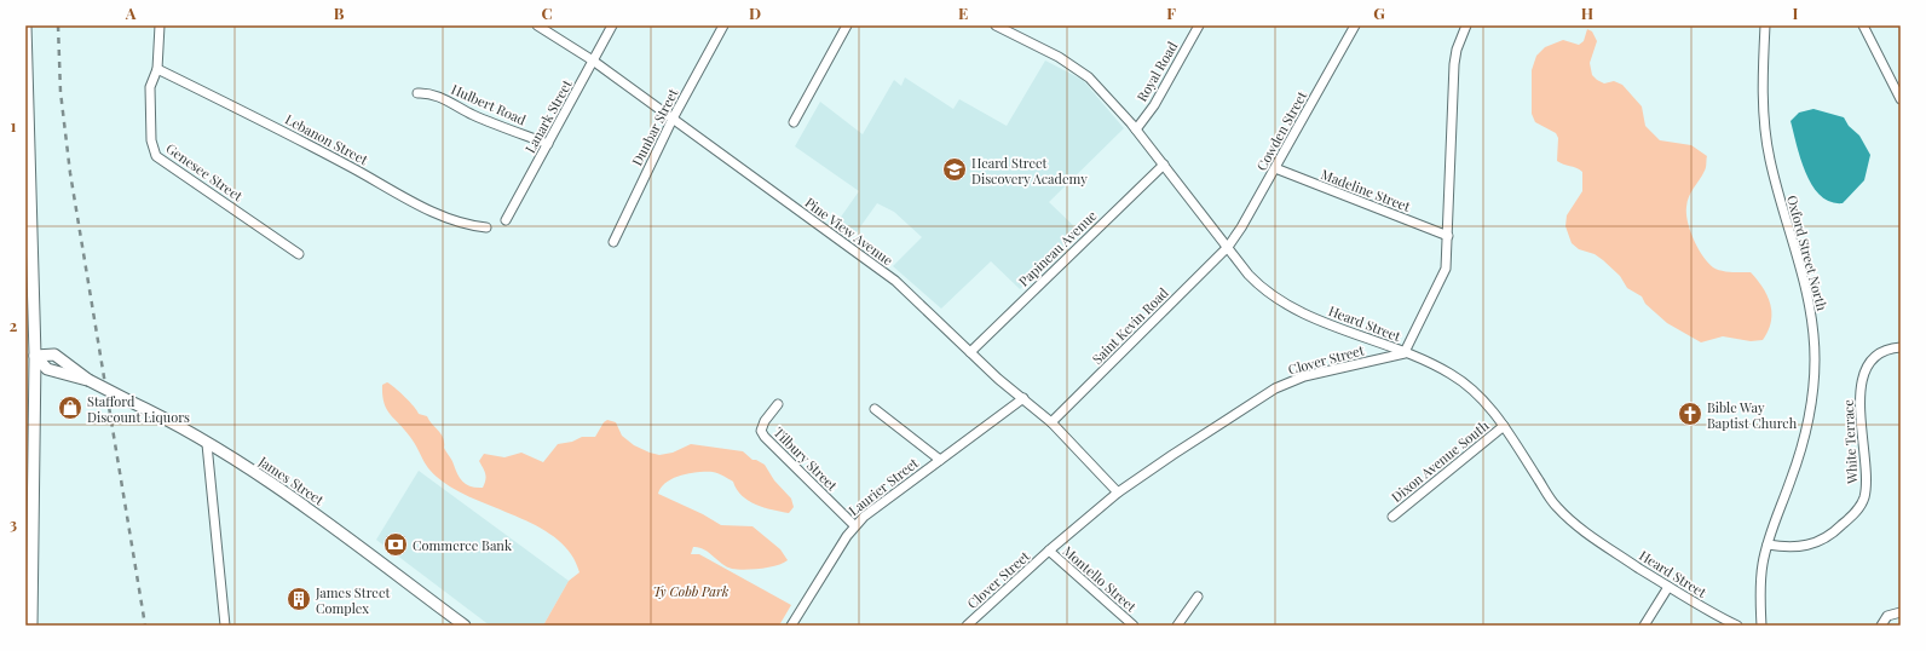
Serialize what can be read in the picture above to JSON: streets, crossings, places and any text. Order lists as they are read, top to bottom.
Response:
{
  "streets": {
    "main road": ["James Street"],
    "street": [
      "Royal Road",
      "Hulbert Road",
      "Lanark Street",
      "Dunbar Street",
      "Cowden Street",
      "Lebanon Street",
      "Genesee Street",
      "Madeline Street",
      "Pine View Avenue",
      "Papineau Avenue",
      "Oxford Street North",
      "Heard Street",
      "Saint Kevin Road",
      "Clover Street",
      "White Terrace",
      "Tilbury Street",
      "Dixon Avenue South",
      "Laurier Street",
      "Montello Street"
    ]
  },
  "crossings": [
    ["Royal Road", "Heard Street"],
    ["Hulbert Road", "Lanark Street"],
    ["Lanark Street", "Pine View Avenue"],
    ["Dunbar Street", "Pine View Avenue"],
    ["Cowden Street", "Madeline Street"],
    ["Cowden Street", "Heard Street"],
    ["Cowden Street", "Saint Kevin Road"],
    ["Lebanon Street", "Genesee Street"],
    ["Pine View Avenue", "Papineau Avenue"],
    ["Pine View Avenue", "Saint Kevin Road"],
    ["Pine View Avenue", "Clover Street"],
    ["Pine View Avenue", "Laurier Street"],
    ["Papineau Avenue", "Heard Street"],
    ["Oxford Street North", "White Terrace"],
    ["Heard Street", "Saint Kevin Road"],
    ["Heard Street", "Clover Street"],
    ["Heard Street", "Dixon Avenue South"],
    ["Clover Street", "Montello Street"],
    ["Tilbury Street", "Laurier Street"]
  ],
  "parks": ["Ty Cobb Park"],
  "places": {
    "school or university": ["Heard Street Discovery Academy"],
    "shop": ["Stafford Discount Liquors"],
    "church": ["Bible Way Baptist Church"],
    "bank": ["Commerce Bank"],
    "building": ["James Street Complex"]
  },
  "grid": {
    "columns": [
      "A",
      "B",
      "C",
      "D",
      "E",
      "F",
      "G",
      "H",
      "I"
    ],
    "rows": ["1", "2", "3"]
  }
}
